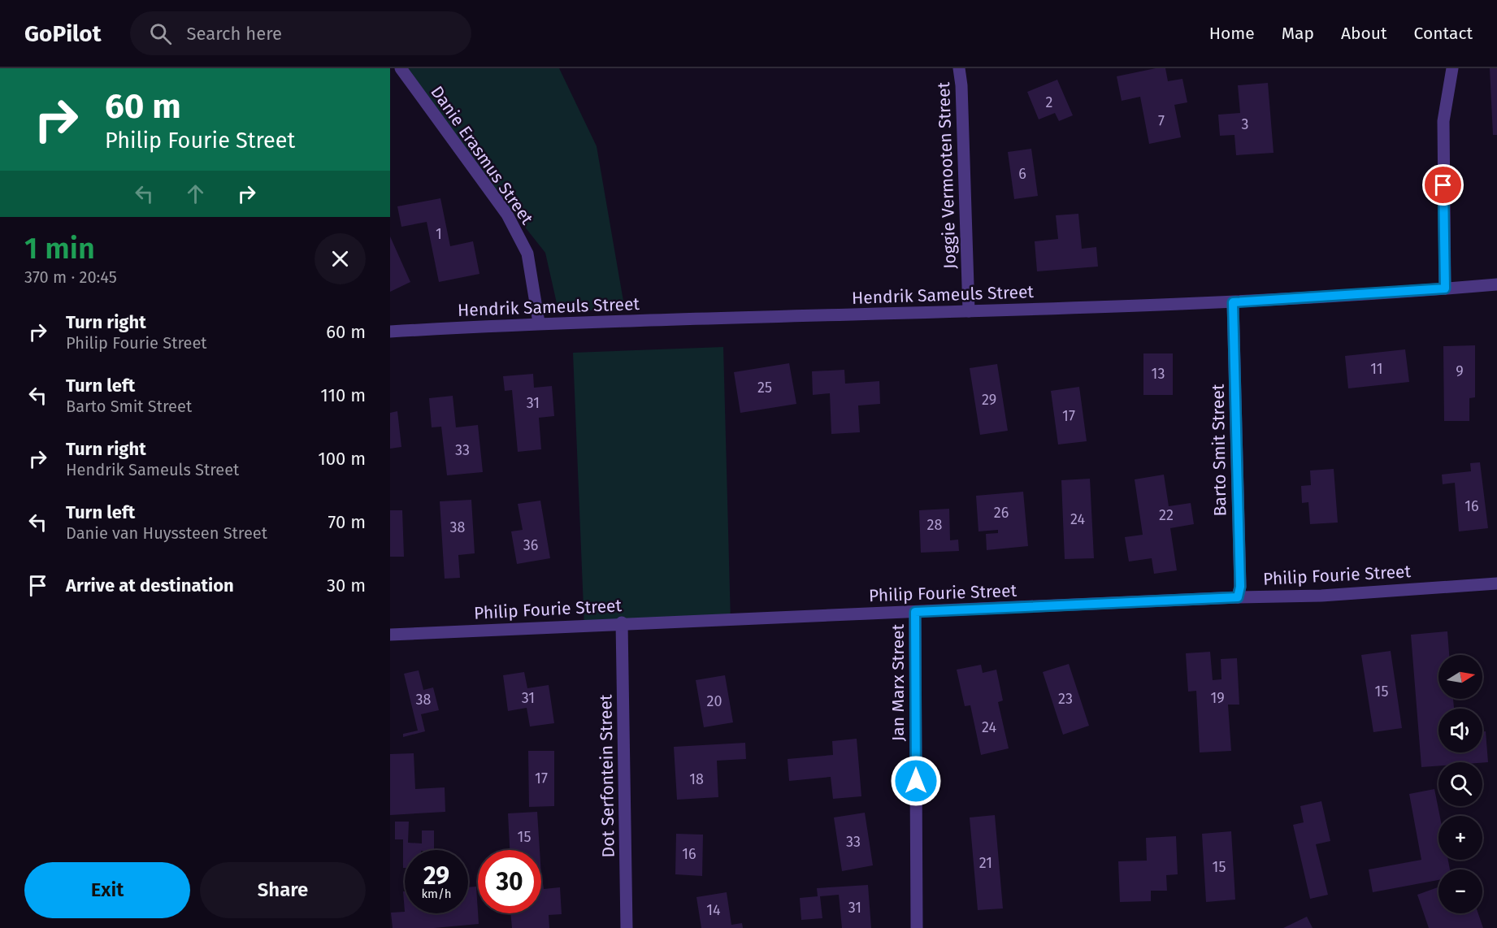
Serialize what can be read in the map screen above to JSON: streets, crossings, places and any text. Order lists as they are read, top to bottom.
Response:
{
  "streets": {
    "street": [
      "Danie Erasmus Street",
      "Joggie Vermooten Street",
      "Hendrik Sameuls Street",
      "Barto Smit Street",
      "Philip Fourie Street",
      "Jan Marx Street",
      "Dot Serfontein Street"
    ]
  },
  "crossings": [
    ["Danie Erasmus Street", "Hendrik Sameuls Street"],
    ["Joggie Vermooten Street", "Hendrik Sameuls Street"],
    ["Hendrik Sameuls Street", "Barto Smit Street"],
    ["Barto Smit Street", "Philip Fourie Street"],
    ["Philip Fourie Street", "Jan Marx Street"],
    ["Philip Fourie Street", "Dot Serfontein Street"]
  ],
  "house_numbers": [
    "2",
    "7",
    "3",
    "6",
    "1",
    "11",
    "9",
    "13",
    "25",
    "29",
    "31",
    "17",
    "33",
    "16",
    "26",
    "22",
    "24",
    "28",
    "38",
    "36",
    "15",
    "31",
    "19",
    "23",
    "38",
    "20",
    "24",
    "17",
    "18",
    "15",
    "33",
    "16",
    "21",
    "15",
    "31",
    "14"
  ],
  "north": "right",
  "page": {
    "header": "GoPilot",
    "search": "Search here",
    "nav": [
      "Home",
      "Map",
      "About",
      "Contact"
    ],
    "turn": ["60 m", "Philip Fourie Street"],
    "heading": ["1 min", "370 m · 20:45"],
    "list": [
      {
        "name": "Turn right",
        "note": "Philip Fourie Street",
        "value": "60 m"
      },
      {
        "name": "Turn left",
        "note": "Barto Smit Street",
        "value": "110 m"
      },
      {
        "name": "Turn right",
        "note": "Hendrik Sameuls Street",
        "value": "100 m"
      },
      {
        "name": "Turn left",
        "note": "Danie van Huyssteen Street",
        "value": "70 m"
      },
      {
        "name": "Arrive at destination",
        "value": "30 m"
      }
    ],
    "map_buttons": ["+", "−"],
    "speed": "29 km/h",
    "limit": "30",
    "buttons": ["Exit", "Share"]
  }
}
